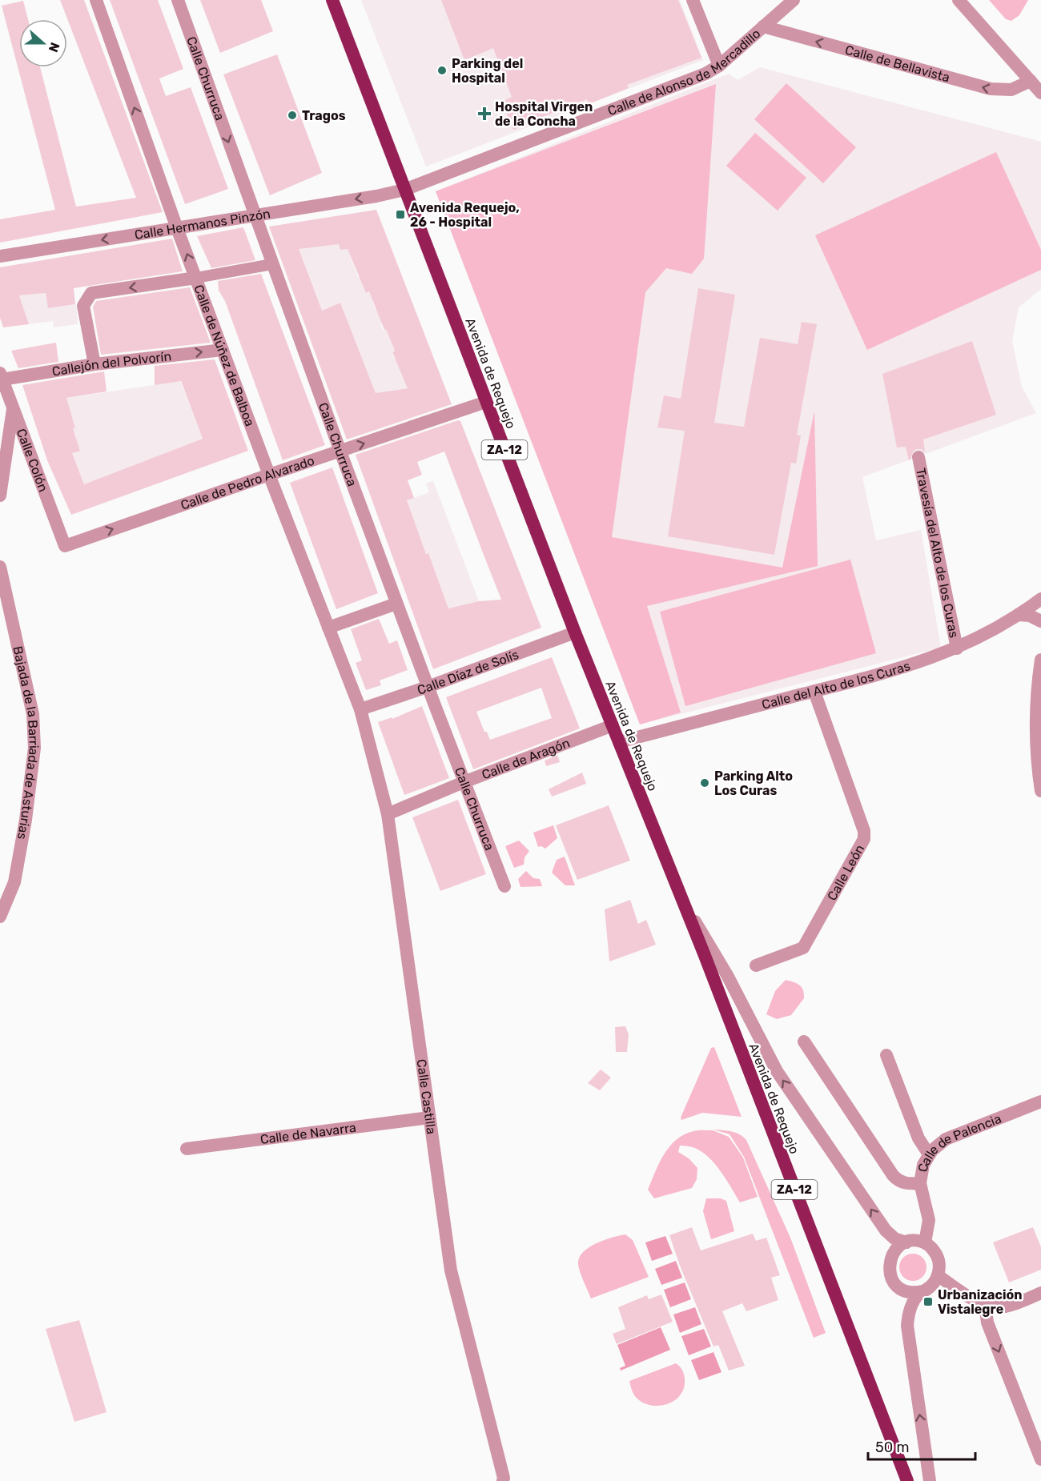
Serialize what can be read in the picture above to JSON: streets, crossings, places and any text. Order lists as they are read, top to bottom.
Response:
{
  "streets": {
    "highway": ["Avenida de Requejo", "ZA-12"],
    "street": [
      "Calle de Bellavista",
      "Calle de Alonso de Mercadillo",
      "Calle Churruca",
      "Calle Hermanos Pinzón",
      "Calle de Núñez de Balboa",
      "Callejón del Polvorín",
      "Calle Colón",
      "Calle de Pedro Alvarado",
      "Travesía del Alto de los Curas",
      "Calle Díaz de Solís",
      "Calle del Alto de los Curas",
      "Bajada de la Barriada de Asturias",
      "Calle de Aragón",
      "Calle León",
      "Calle Castilla",
      "Calle de Navarra",
      "Calle de Palencia"
    ]
  },
  "crossings": [
    ["Calle de Bellavista", "Calle de Alonso de Mercadillo"],
    ["Calle de Alonso de Mercadillo", "Calle Hermanos Pinzón"],
    ["Calle de Alonso de Mercadillo", "Avenida de Requejo"],
    ["Calle Churruca", "Calle Hermanos Pinzón"],
    ["Calle Churruca", "Calle de Pedro Alvarado"],
    ["Calle Churruca", "Calle Díaz de Solís"],
    ["Calle Churruca", "Calle de Aragón"],
    ["Calle Hermanos Pinzón", "Calle de Núñez de Balboa"],
    ["Calle Hermanos Pinzón", "Avenida de Requejo"],
    ["Calle de Núñez de Balboa", "Callejón del Polvorín"],
    ["Calle de Núñez de Balboa", "Calle de Pedro Alvarado"],
    ["Calle de Núñez de Balboa", "Calle Díaz de Solís"],
    ["Calle de Núñez de Balboa", "Calle Castilla"],
    ["Callejón del Polvorín", "Calle Colón"],
    ["Avenida de Requejo", "Calle de Pedro Alvarado"],
    ["Avenida de Requejo", "Calle Díaz de Solís"],
    ["Avenida de Requejo", "Calle del Alto de los Curas"],
    ["Avenida de Requejo", "Calle de Aragón"],
    ["Calle Colón", "Calle de Pedro Alvarado"],
    ["Travesía del Alto de los Curas", "Calle del Alto de los Curas"],
    ["Calle Díaz de Solís", "Calle Castilla"],
    ["Calle del Alto de los Curas", "Calle León"],
    ["Calle de Aragón", "Calle Castilla"],
    ["Calle Castilla", "Calle de Navarra"]
  ],
  "one_way": [
    "Calle de Bellavista",
    "Calle Hermanos Pinzón",
    "Calle de Núñez de Balboa",
    "Callejón del Polvorín",
    "Calle de Pedro Alvarado"
  ],
  "places": {
    "other": ["Parking del Hospital", "Tragos", "Parking Alto Los Curas"],
    "health": ["Hospital Virgen de la Concha"],
    "transit": ["Avenida Requejo, 26 - Hospital", "Urbanización Vistalegre"]
  },
  "scale_bar": "50 m",
  "north": "right"
}
